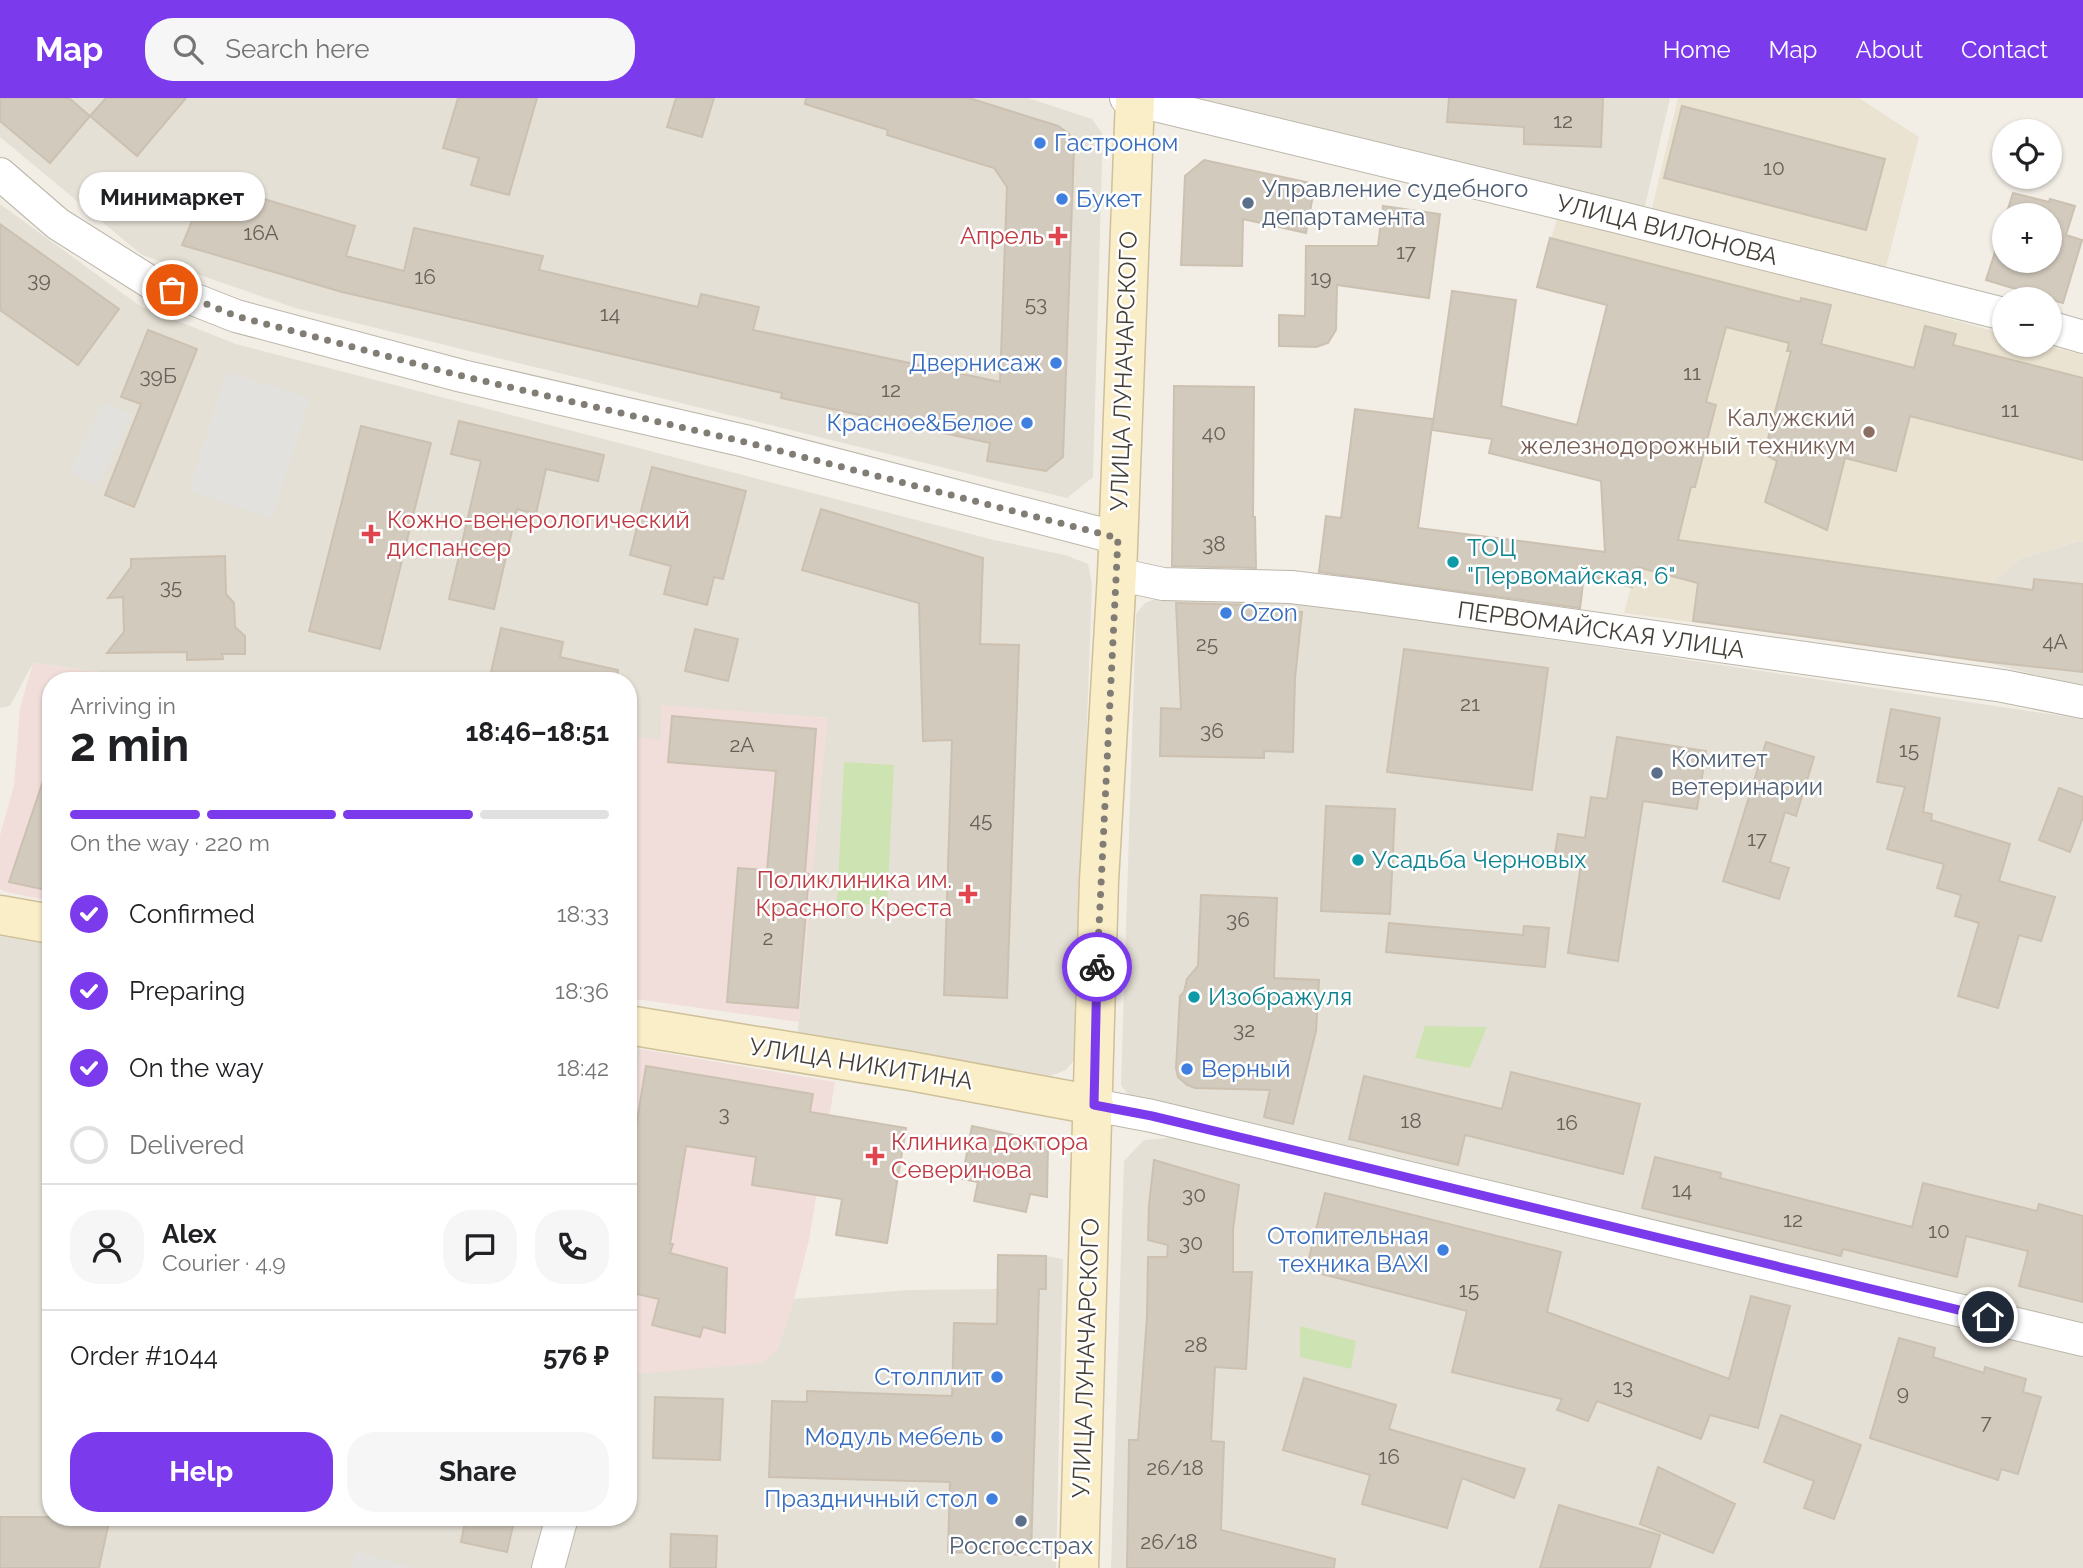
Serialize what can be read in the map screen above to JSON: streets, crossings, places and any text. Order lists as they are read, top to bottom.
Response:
{
  "streets": {
    "main road": ["УЛИЦА ЛУНАЧАРСКОГО", "УЛИЦА НИКИТИНА"],
    "street": ["УЛИЦА ВИЛОНОВА", "ПЕРВОМАЙСКАЯ УЛИЦА"]
  },
  "crossings": [
    ["УЛИЦА ВИЛОНОВА", "УЛИЦА ЛУНАЧАРСКОГО"],
    ["УЛИЦА ЛУНАЧАРСКОГО", "ПЕРВОМАЙСКАЯ УЛИЦА"],
    ["УЛИЦА ЛУНАЧАРСКОГО", "УЛИЦА НИКИТИНА"]
  ],
  "places": {
    "other": [
      "Гастроном",
      "Букет",
      "Управление судебного департамента",
      "Минимаркет",
      "Двернисаж",
      "Красное&Белое",
      "Калужский железнодорожный техникум",
      "ТОЦ \"Первомайская, 6\"",
      "Ozon",
      "Комитет ветеринарии",
      "Усадьба Черновых",
      "Изображуля",
      "Верный",
      "Отопительная техника BAXI",
      "Столплит",
      "Модуль мебель",
      "Праздничный стол",
      "Росгосстрах"
    ],
    "health": [
      "Апрель",
      "Кожно-венерологический диспансер",
      "Поликлиника им. Красного Креста",
      "Клиника доктора Северинова"
    ]
  },
  "house_numbers": [
    "12",
    "10",
    "16А",
    "17",
    "16",
    "19",
    "39",
    "53",
    "14",
    "11",
    "39Б",
    "12",
    "11",
    "40",
    "38",
    "35",
    "4А",
    "25",
    "21",
    "36",
    "2А",
    "15",
    "45",
    "17",
    "36",
    "2",
    "32",
    "3",
    "18",
    "16",
    "14",
    "30",
    "12",
    "10",
    "30",
    "15",
    "28",
    "13",
    "9",
    "7",
    "16",
    "26/18",
    "26/18"
  ],
  "page": {
    "header": "Map",
    "search": "Search here",
    "nav": [
      "Home",
      "Map",
      "About",
      "Contact"
    ],
    "map_buttons": ["+", "−"],
    "bubble": "Минимаркет",
    "heading": ["2 min", "Arriving in", "18:46–18:51"],
    "panel": [
      "Alex",
      "Courier · 4.9",
      "Order #1044",
      "576 ₽"
    ],
    "bar": "On the way · 220 m",
    "list": [
      ["Confirmed", "18:33"],
      ["Preparing", "18:36"],
      ["On the way", "18:42"],
      "Delivered"
    ],
    "buttons": ["Help", "Share"]
  }
}
